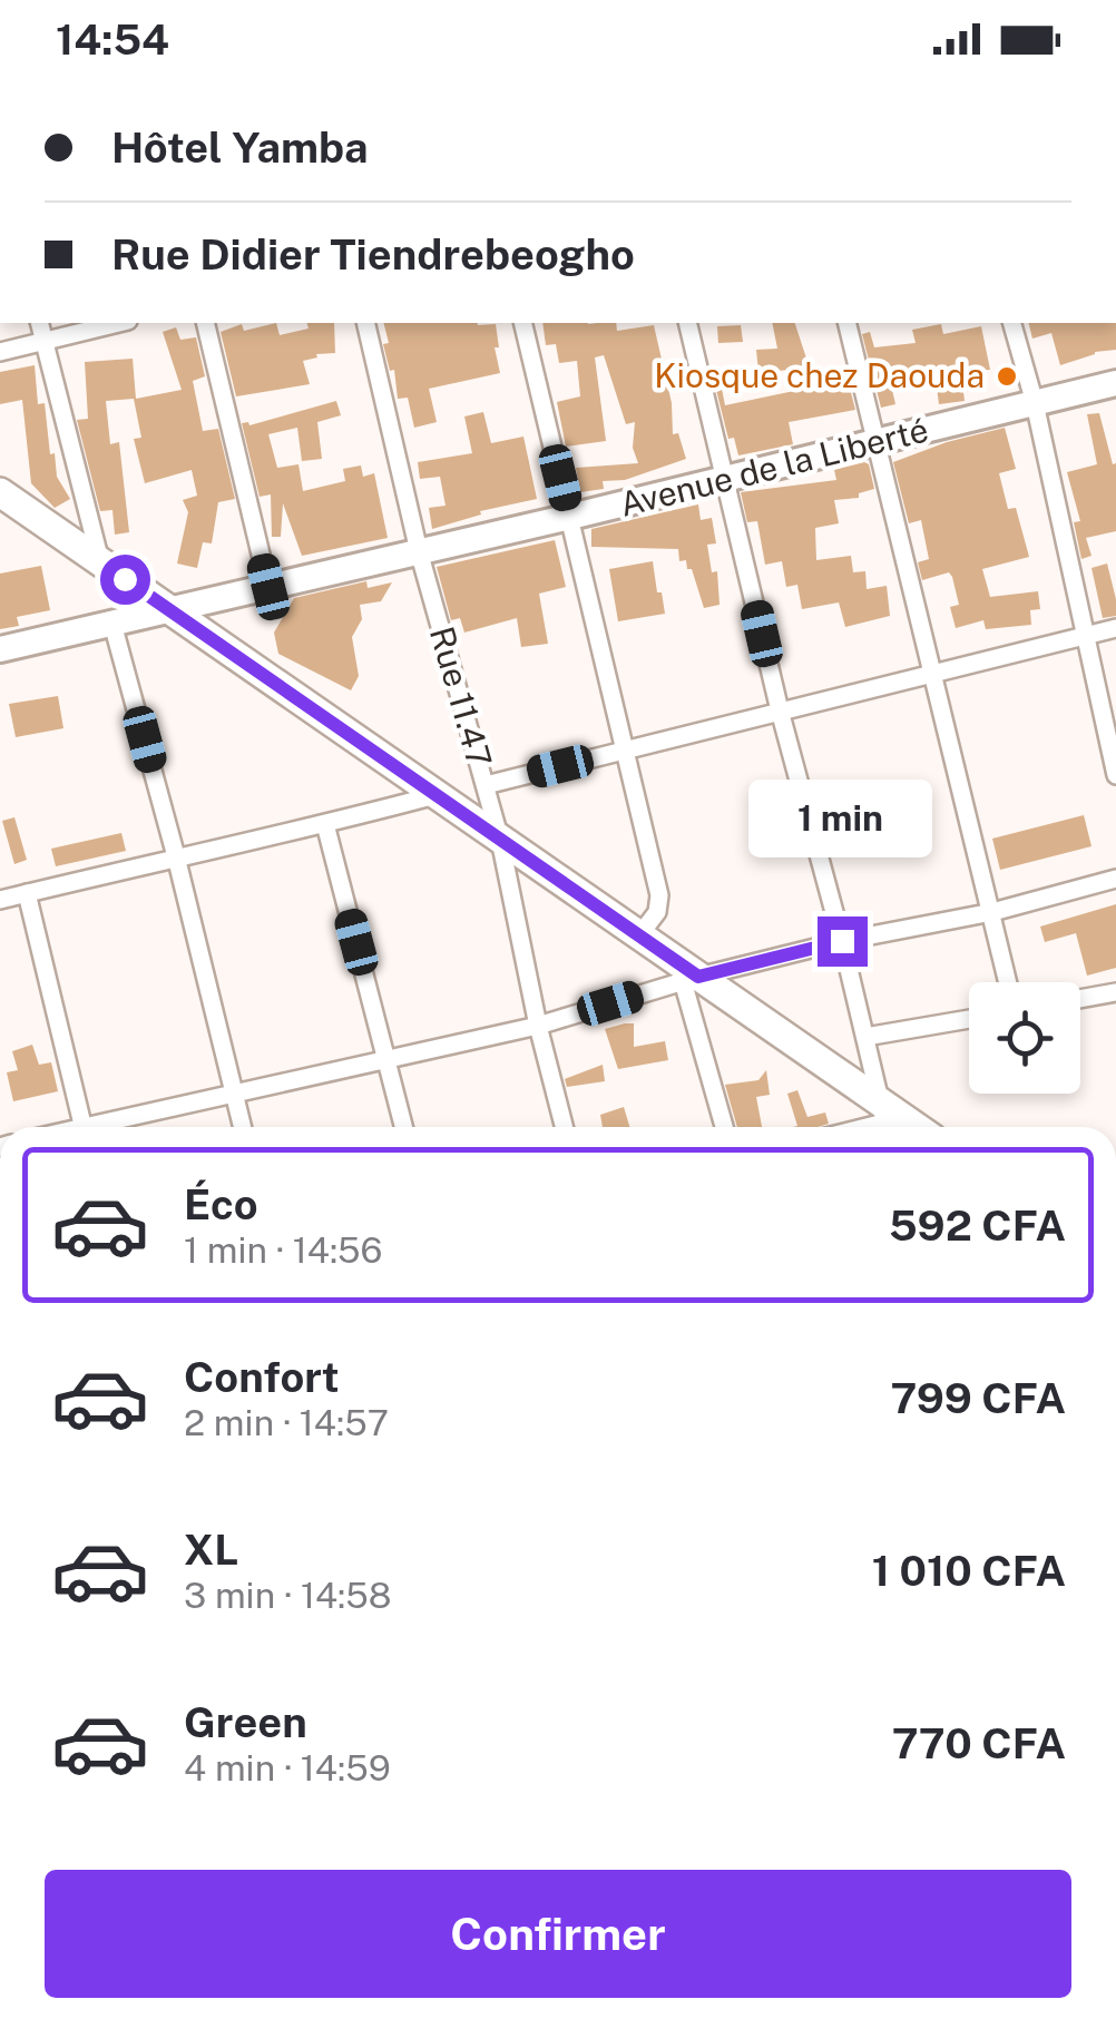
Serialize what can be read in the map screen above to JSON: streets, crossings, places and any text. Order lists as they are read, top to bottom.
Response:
{
  "streets": {
    "main road": ["Avenue de la Liberté"],
    "street": ["Rue 11.47"]
  },
  "crossings": [
    ["Avenue de la Liberté", "Rue 11.47"]
  ],
  "places": ["Kiosque chez Daouda"],
  "page": {
    "status": "14:54",
    "banner": ["Hôtel Yamba", "Rue Didier Tiendrebeogho"],
    "bubble": "1 min",
    "list": [
      {
        "name": "Éco",
        "note": "1 min · 14:56",
        "value": "592 CFA"
      },
      {
        "name": "Confort",
        "note": "2 min · 14:57",
        "value": "799 CFA"
      },
      {
        "name": "XL",
        "note": "3 min · 14:58",
        "value": "1 010 CFA"
      },
      {
        "name": "Green",
        "note": "4 min · 14:59",
        "value": "770 CFA"
      }
    ],
    "buttons": "Confirmer"
  }
}
